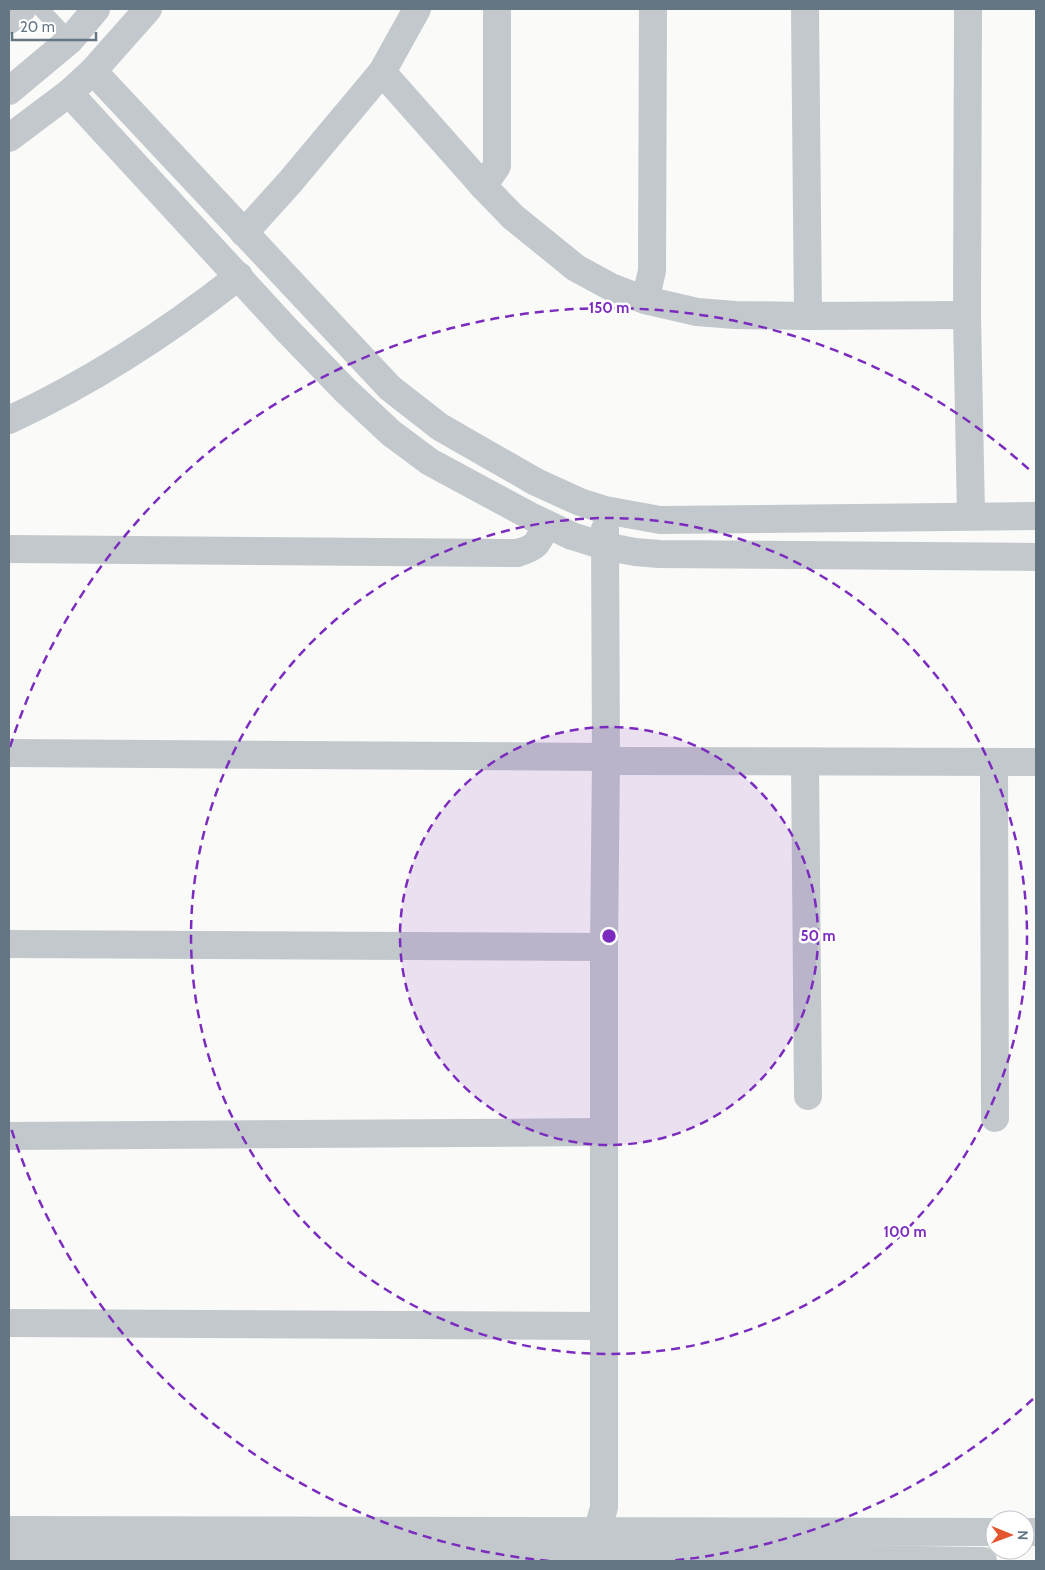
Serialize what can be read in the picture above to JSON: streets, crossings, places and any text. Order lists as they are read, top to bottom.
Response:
{
  "scale_bar": "20 m",
  "north": "right",
  "rings": ["150 m", "50 m", "100 m"]
}
